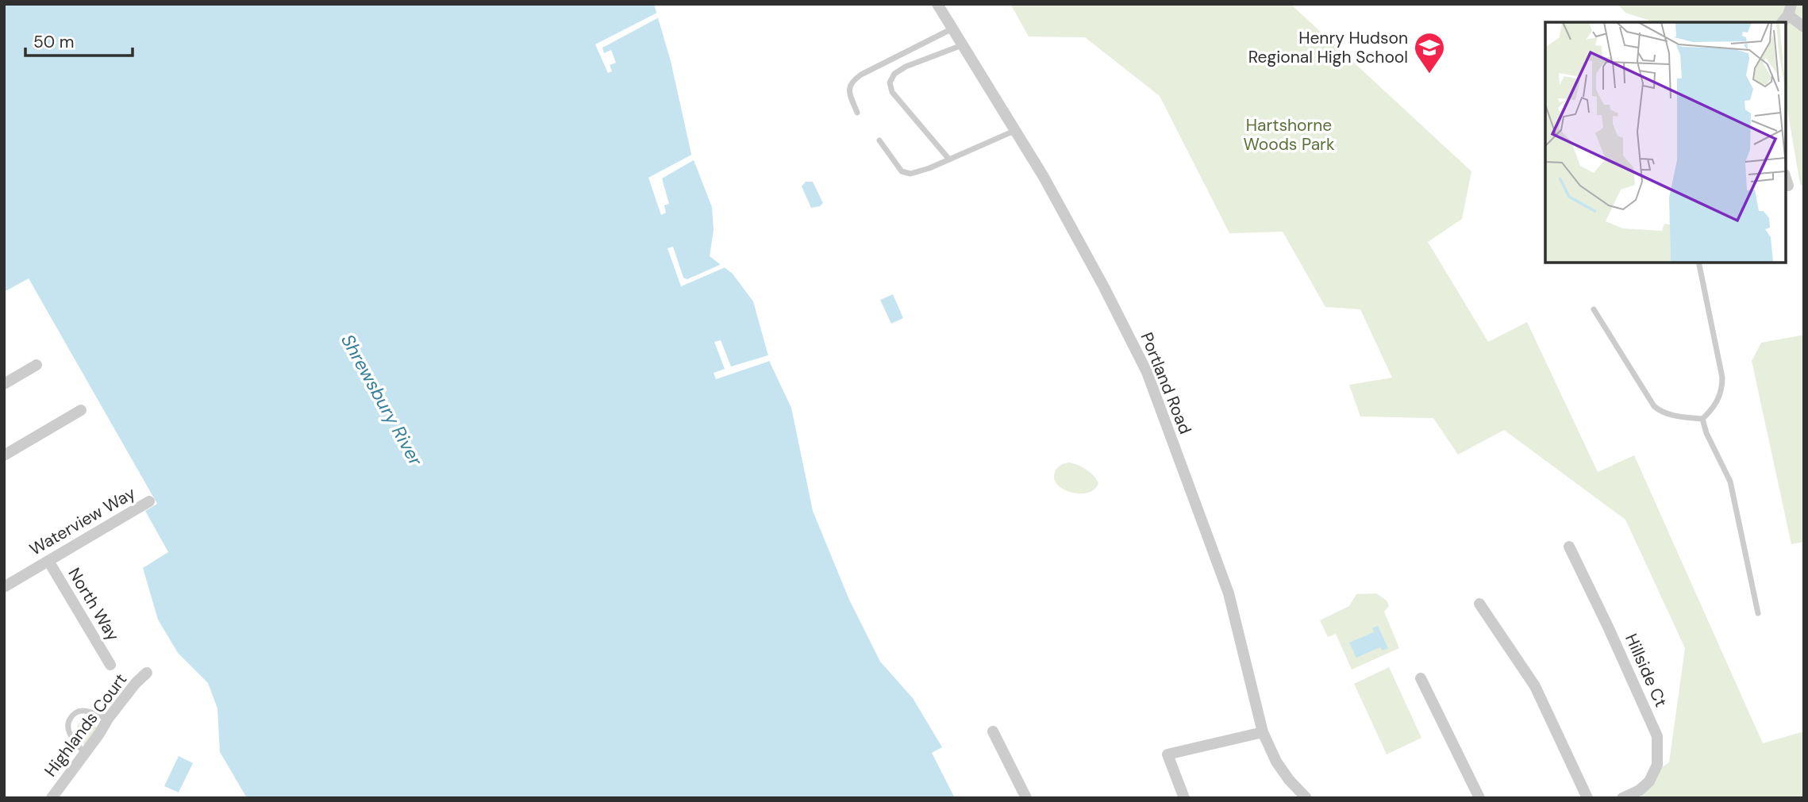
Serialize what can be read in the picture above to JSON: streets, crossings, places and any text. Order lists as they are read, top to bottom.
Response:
{
  "streets": {
    "street": [
      "Portland Road",
      "Waterview Way",
      "North Way",
      "Hillside Ct",
      "Highlands Court"
    ]
  },
  "crossings": [
    ["Waterview Way", "North Way"]
  ],
  "water": ["Shrewsbury River"],
  "parks": ["Hartshorne Woods Park"],
  "places": {
    "school or university": ["Henry Hudson Regional High School"]
  },
  "scale_bar": "50 m"
}
